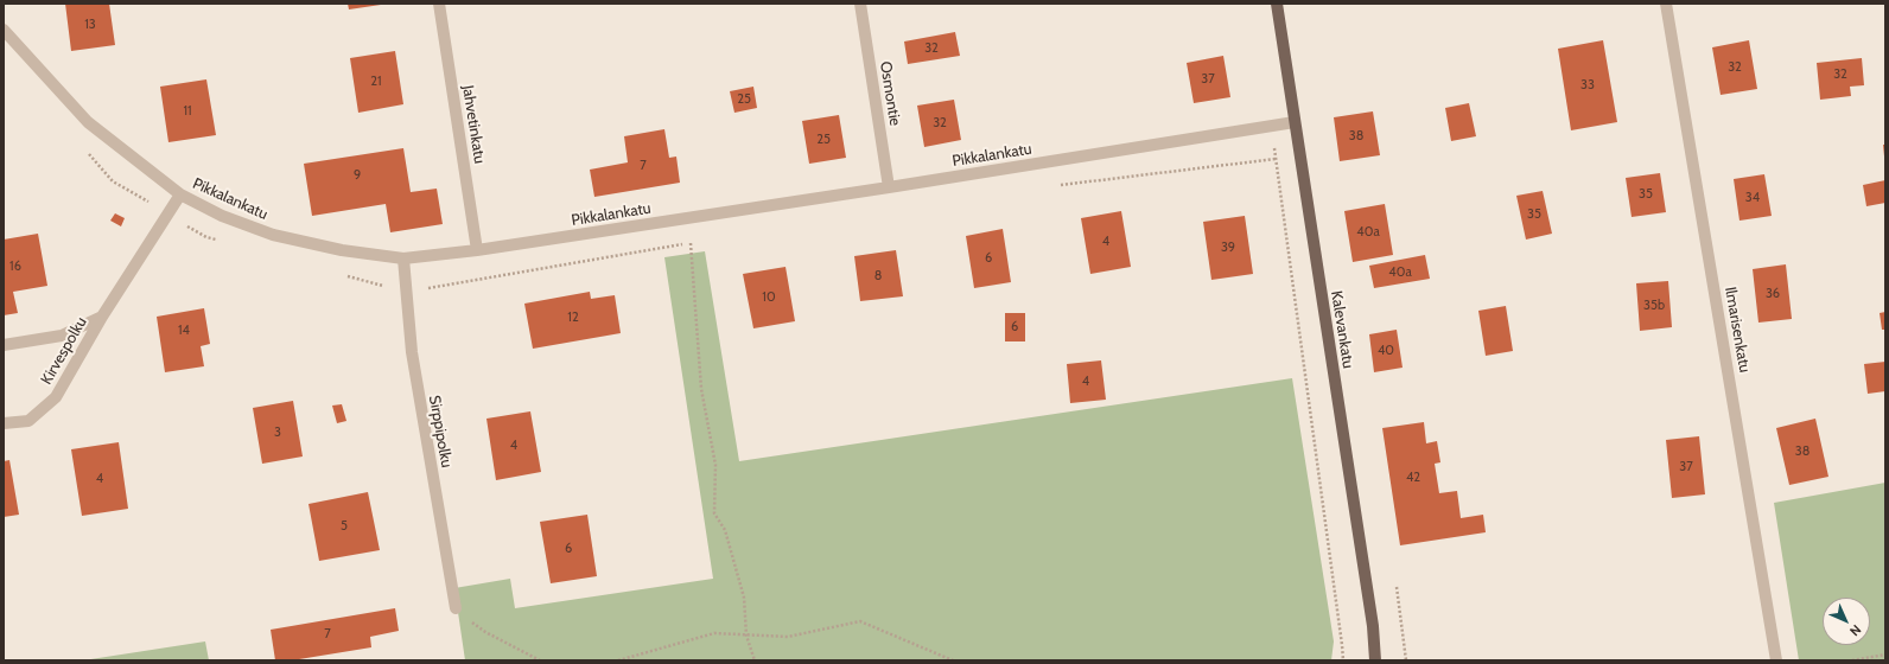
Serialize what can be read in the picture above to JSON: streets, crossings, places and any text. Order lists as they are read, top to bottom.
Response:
{
  "streets": {
    "main road": ["Kalevankatu"],
    "street": [
      "Osmontie",
      "Jahvetinkatu",
      "Pikkalankatu",
      "Ilmarisenkatu",
      "Kirvespolku",
      "Sirppipolku"
    ]
  },
  "crossings": [
    ["Osmontie", "Pikkalankatu"],
    ["Jahvetinkatu", "Pikkalankatu"],
    ["Pikkalankatu", "Kalevankatu"],
    ["Pikkalankatu", "Kirvespolku"],
    ["Pikkalankatu", "Sirppipolku"]
  ],
  "house_numbers": [
    "13",
    "32",
    "32",
    "32",
    "37",
    "21",
    "33",
    "25",
    "11",
    "32",
    "38",
    "25",
    "7",
    "9",
    "35",
    "34",
    "35",
    "40a",
    "4",
    "39",
    "6",
    "16",
    "40a",
    "8",
    "36",
    "10",
    "35b",
    "12",
    "6",
    "14",
    "40",
    "4",
    "3",
    "4",
    "38",
    "37",
    "42",
    "4",
    "5",
    "6",
    "7"
  ],
  "north": "bottom right"
}
